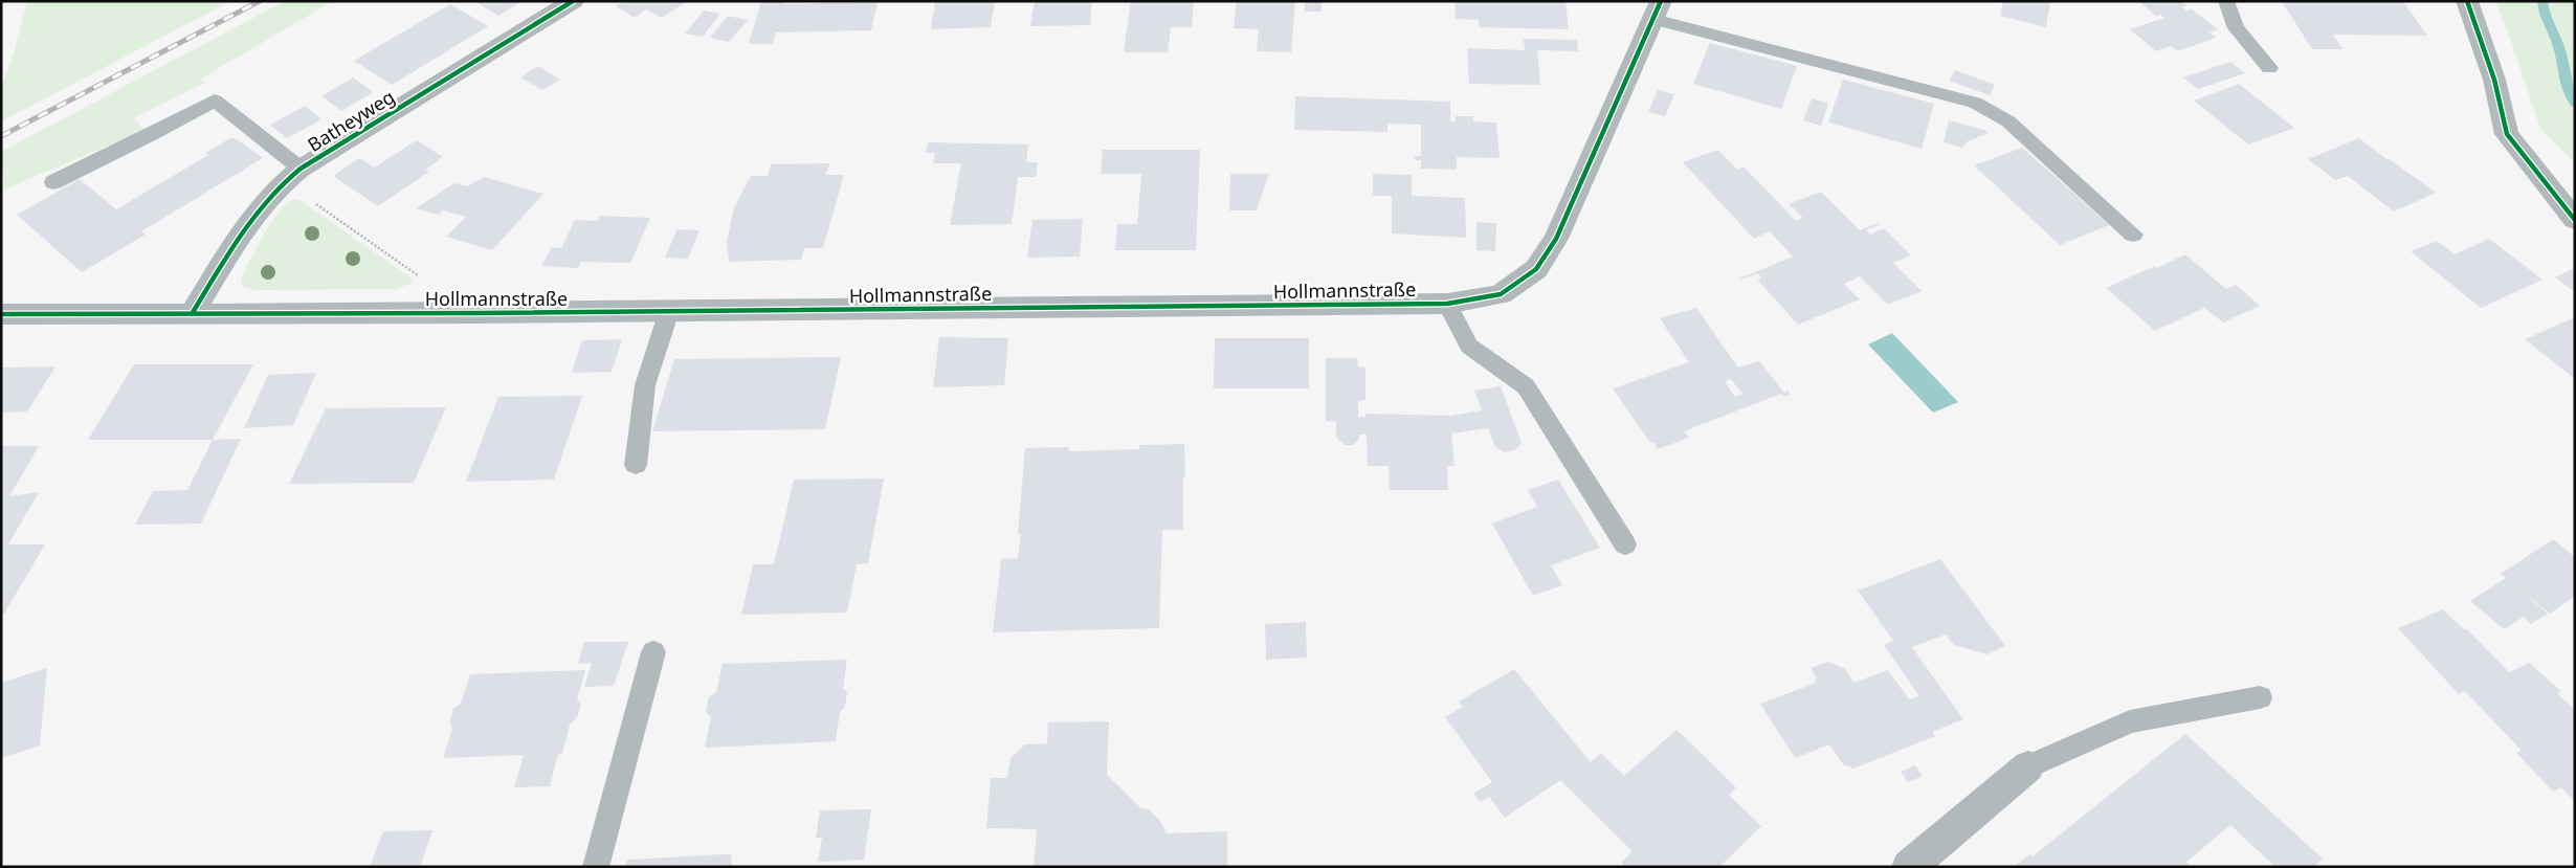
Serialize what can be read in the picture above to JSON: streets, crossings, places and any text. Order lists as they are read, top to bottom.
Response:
{
  "streets": {
    "street": ["Batheyweg", "Hollmannstraße"]
  },
  "crossings": [
    ["Batheyweg", "Hollmannstraße"]
  ]
}
